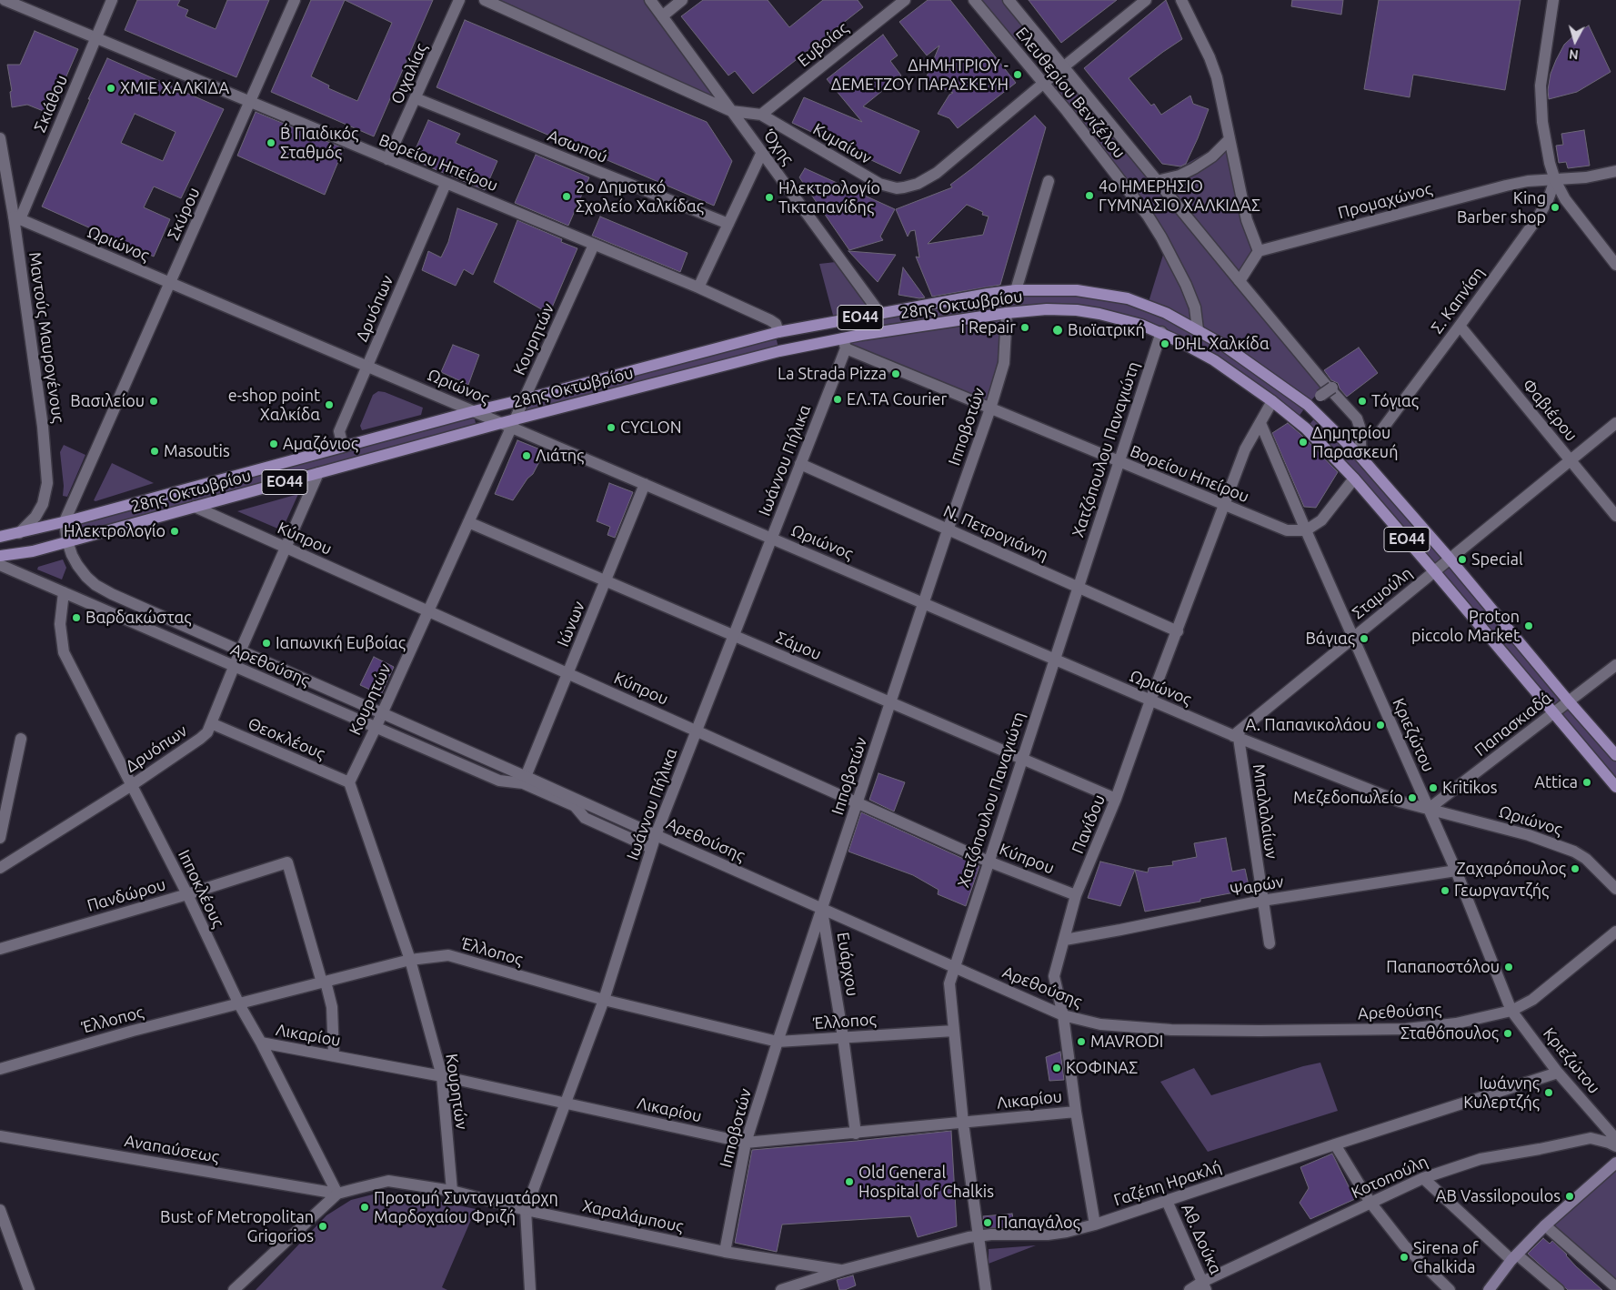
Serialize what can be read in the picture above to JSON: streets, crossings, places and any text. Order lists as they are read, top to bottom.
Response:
{
  "streets": {
    "main road": ["28ης Οκτωβρίου", "ΕΟ44"],
    "street": [
      "Ευβοίας",
      "Οιχαλίας",
      "Ελευθερίου Βενιζέλου",
      "Σκιάθου",
      "Κυμαίων",
      "Ασωπού",
      "Όχης",
      "Βορείου Ηπείρου",
      "Προμαχώνος",
      "Σκύρου",
      "Ωριώνος",
      "Σ. Καπνίση",
      "Δρυόπων",
      "Μαντούς Μαυρογένους",
      "Κουρητών",
      "Φαβιέρου",
      "Ιπποβοτών",
      "Χατζόπουλου Παναγιώτη",
      "Ιωάννου Πήλικα",
      "Ν. Πετρογιάννη",
      "Κύπρου",
      "Σταμούλη",
      "Ιώνων",
      "Σάμου",
      "Αρεθούσης",
      "Παπασκιαδά",
      "Κριεζώτου",
      "Θεοκλέους",
      "Μπαλαλαίων",
      "Πανίδου",
      "Ψαρών",
      "Ιπποκλέους",
      "Πανδώρου",
      "Έλλοπος",
      "Ευάρχου",
      "Λικαρίου",
      "Αναπαύσεως",
      "Κοτοπούλη",
      "Γαζέπη Ηρακλή",
      "Χαραλάμπους",
      "Αθ. Δούκα"
    ]
  },
  "crossings": [
    ["Ευβοίας", "Κυμαίων"],
    ["Οιχαλίας", "Ασωπού"],
    ["Οιχαλίας", "Βορείου Ηπείρου"],
    ["Ελευθερίου Βενιζέλου", "Κυμαίων"],
    ["Ελευθερίου Βενιζέλου", "28ης Οκτωβρίου"],
    ["Ελευθερίου Βενιζέλου", "ΕΟ44"],
    ["Σκιάθου", "Βορείου Ηπείρου"],
    ["Σκιάθου", "Ωριώνος"],
    ["Σκιάθου", "Μαντούς Μαυρογένους"],
    ["Κυμαίων", "Όχης"],
    ["Όχης", "28ης Οκτωβρίου"],
    ["Βορείου Ηπείρου", "Σκύρου"],
    ["Βορείου Ηπείρου", "28ης Οκτωβρίου"],
    ["Βορείου Ηπείρου", "Δρυόπων"],
    ["Βορείου Ηπείρου", "Κουρητών"],
    ["Βορείου Ηπείρου", "Ιπποβοτών"],
    ["Βορείου Ηπείρου", "Χατζόπουλου Παναγιώτη"],
    ["Βορείου Ηπείρου", "Ιωάννου Πήλικα"],
    ["Βορείου Ηπείρου", "Κριεζώτου"],
    ["Βορείου Ηπείρου", "Πανίδου"],
    ["Προμαχώνος", "Σ. Καπνίση"],
    ["Σκύρου", "Ωριώνος"],
    ["Σκύρου", "28ης Οκτωβρίου"],
    ["Σκύρου", "ΕΟ44"],
    ["Ωριώνος", "28ης Οκτωβρίου"],
    ["Ωριώνος", "Δρυόπων"],
    ["Ωριώνος", "Μαντούς Μαυρογένους"],
    ["Ωριώνος", "Κουρητών"],
    ["Ωριώνος", "Ιπποβοτών"],
    ["Ωριώνος", "Χατζόπουλου Παναγιώτη"],
    ["Ωριώνος", "Ιωάννου Πήλικα"],
    ["Ωριώνος", "Σταμούλη"],
    ["Ωριώνος", "Ιώνων"],
    ["Ωριώνος", "Παπασκιαδά"],
    ["Ωριώνος", "Κριεζώτου"],
    ["Ωριώνος", "Μπαλαλαίων"],
    ["Ωριώνος", "Πανίδου"],
    ["Σ. Καπνίση", "Φαβιέρου"],
    ["28ης Οκτωβρίου", "Δρυόπων"],
    ["28ης Οκτωβρίου", "ΕΟ44"],
    ["28ης Οκτωβρίου", "Κουρητών"],
    ["28ης Οκτωβρίου", "Ιπποβοτών"],
    ["28ης Οκτωβρίου", "Χατζόπουλου Παναγιώτη"],
    ["28ης Οκτωβρίου", "Ιωάννου Πήλικα"],
    ["28ης Οκτωβρίου", "Κύπρου"],
    ["28ης Οκτωβρίου", "Αρεθούσης"],
    ["Δρυόπων", "Κύπρου"],
    ["Δρυόπων", "Αρεθούσης"],
    ["Δρυόπων", "Θεοκλέους"],
    ["Δρυόπων", "Ιπποκλέους"],
    ["ΕΟ44", "Μαντούς Μαυρογένους"],
    ["ΕΟ44", "Χατζόπουλου Παναγιώτη"],
    ["ΕΟ44", "Σταμούλη"],
    ["ΕΟ44", "Παπασκιαδά"],
    ["ΕΟ44", "Πανίδου"],
    ["Κουρητών", "Κύπρου"],
    ["Κουρητών", "Σάμου"],
    ["Κουρητών", "Αρεθούσης"],
    ["Κουρητών", "Θεοκλέους"],
    ["Κουρητών", "Έλλοπος"],
    ["Κουρητών", "Λικαρίου"],
    ["Κουρητών", "Χαραλάμπους"],
    ["Φαβιέρου", "Σταμούλη"],
    ["Ιπποβοτών", "Ν. Πετρογιάννη"],
    ["Ιπποβοτών", "Κύπρου"],
    ["Ιπποβοτών", "Σάμου"],
    ["Ιπποβοτών", "Αρεθούσης"],
    ["Ιπποβοτών", "Έλλοπος"],
    ["Ιπποβοτών", "Ευάρχου"],
    ["Ιπποβοτών", "Λικαρίου"],
    ["Ιπποβοτών", "Χαραλάμπους"],
    ["Χατζόπουλου Παναγιώτη", "Ν. Πετρογιάννη"],
    ["Χατζόπουλου Παναγιώτη", "Κύπρου"],
    ["Χατζόπουλου Παναγιώτη", "Σάμου"],
    ["Χατζόπουλου Παναγιώτη", "Αρεθούσης"],
    ["Χατζόπουλου Παναγιώτη", "Έλλοπος"],
    ["Χατζόπουλου Παναγιώτη", "Λικαρίου"],
    ["Χατζόπουλου Παναγιώτη", "Γαζέπη Ηρακλή"],
    ["Ιωάννου Πήλικα", "Ν. Πετρογιάννη"],
    ["Ιωάννου Πήλικα", "Κύπρου"],
    ["Ιωάννου Πήλικα", "Σάμου"],
    ["Ιωάννου Πήλικα", "Αρεθούσης"],
    ["Ιωάννου Πήλικα", "Έλλοπος"],
    ["Ιωάννου Πήλικα", "Λικαρίου"],
    ["Ιωάννου Πήλικα", "Χαραλάμπους"],
    ["Ν. Πετρογιάννη", "Πανίδου"],
    ["Κύπρου", "Ιώνων"],
    ["Κύπρου", "Πανίδου"],
    ["Σταμούλη", "Κριεζώτου"],
    ["Σταμούλη", "Μπαλαλαίων"],
    ["Ιώνων", "Σάμου"],
    ["Ιώνων", "Αρεθούσης"],
    ["Σάμου", "Πανίδου"],
    ["Αρεθούσης", "Κριεζώτου"],
    ["Αρεθούσης", "Πανίδου"],
    ["Αρεθούσης", "Ιπποκλέους"],
    ["Αρεθούσης", "Ευάρχου"],
    ["Παπασκιαδά", "Κριεζώτου"],
    ["Κριεζώτου", "Πανίδου"],
    ["Κριεζώτου", "Ψαρών"],
    ["Κριεζώτου", "Γαζέπη Ηρακλή"],
    ["Μπαλαλαίων", "Ψαρών"],
    ["Πανίδου", "Ψαρών"],
    ["Πανίδου", "Λικαρίου"],
    ["Πανίδου", "Γαζέπη Ηρακλή"],
    ["Ιπποκλέους", "Πανδώρου"],
    ["Ιπποκλέους", "Έλλοπος"],
    ["Ιπποκλέους", "Λικαρίου"],
    ["Ιπποκλέους", "Αναπαύσεως"],
    ["Ιπποκλέους", "Χαραλάμπους"],
    ["Πανδώρου", "Έλλοπος"],
    ["Έλλοπος", "Ευάρχου"],
    ["Ευάρχου", "Λικαρίου"],
    ["Αναπαύσεως", "Χαραλάμπους"],
    ["Κοτοπούλη", "Αθ. Δούκα"],
    ["Γαζέπη Ηρακλή", "Χαραλάμπους"],
    ["Γαζέπη Ηρακλή", "Αθ. Δούκα"]
  ],
  "places": [
    "ΔΗΜΗΤΡΙΟΥ - ΔΕΜΕΤΖΟΥ ΠΑΡΑΣΚΕΥΗ",
    "ΧΜΙΕ ΧΑΛΚΙΔΑ",
    "Β΄ Παιδικός Σταθμός",
    "4ο ΗΜΕΡΗΣΙΟ ΓΥΜΝΑΣΙΟ ΧΑΛΚΙΔΑΣ",
    "2ο Δημοτικό Σχολείο Χαλκίδας",
    "Ηλεκτρολογίο Τικταπανίδης",
    "King Barber shop",
    "i Repair",
    "Βιοϊατρική",
    "DHL Χαλκίδα",
    "La Strada Pizza",
    "ΕΛ.ΤΑ Courier",
    "Βασιλείου",
    "Τόγιας",
    "e-shop point Χαλκίδα",
    "CYCLON",
    "Δημητρίου Παρασκευή",
    "Αμαζόνιος",
    "Masoutis",
    "Λιάτης",
    "Ηλεκτρολογίο",
    "Special",
    "Βαρδακώστας",
    "Proton piccolo Market",
    "Βάγιας",
    "Ιαπωνική Ευβοίας",
    "Α. Παπανικολάου",
    "Attica",
    "Kritikos",
    "Μεζεδοπωλείο",
    "Ζαχαρόπουλος",
    "Γεωργαντζής",
    "Παπαποστόλου",
    "Σταθόπουλος",
    "MAVRODI",
    "ΚΟΦΙΝΑΣ",
    "Ιωάννης Κυλερτζής",
    "Old General Hospital of Chalkis",
    "AB Vassilopoulos",
    "Προτομή Συνταγματάρχη Μαρδοχαίου Φριζή",
    "Παπαγάλος",
    "Bust of Metropolitan Grigorios",
    "Sirena of Chalkida"
  ],
  "north": "bottom"
}
